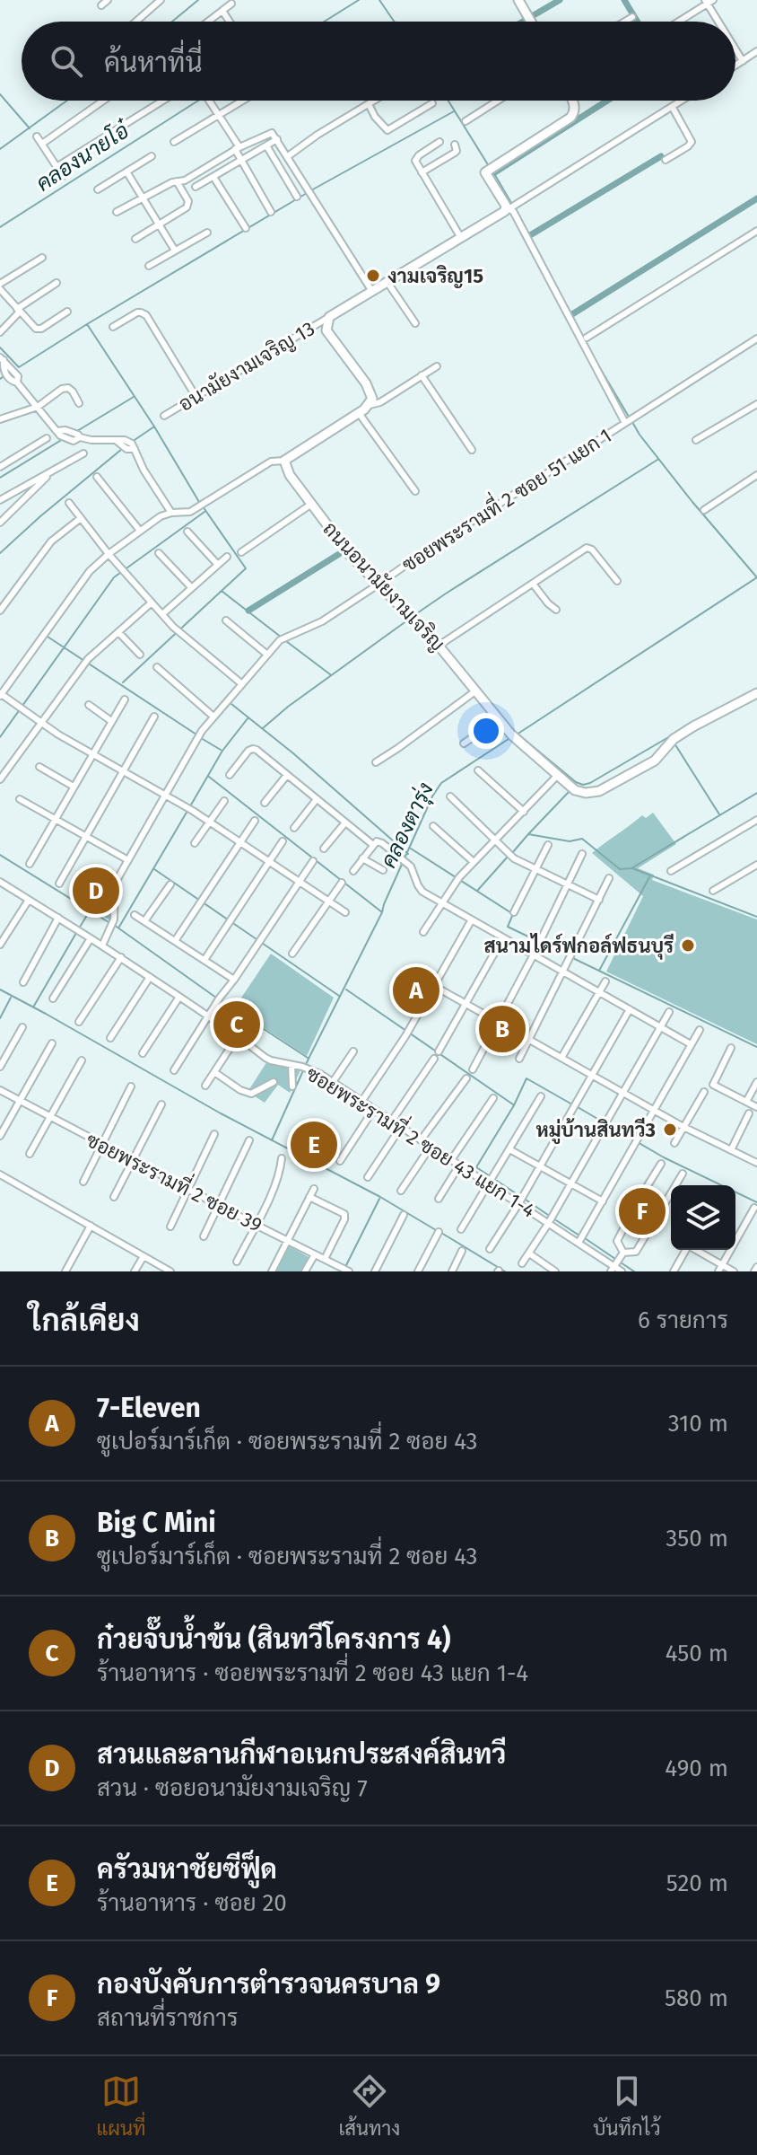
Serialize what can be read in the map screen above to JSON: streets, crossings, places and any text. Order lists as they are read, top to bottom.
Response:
{
  "streets": {
    "street": [
      "อนามัยงามเจริญ 13",
      "ซอยพระรามที่ 2 ซอย 51 แยก 1",
      "ถนนอนามัยงามเจริญ",
      "ซอยพระรามที่ 2 ซอย 43 แยก 1-4",
      "ซอยพระรามที่ 2 ซอย 39"
    ]
  },
  "crossings": [
    ["ซอยพระรามที่ 2 ซอย 51 แยก 1", "ถนนอนามัยงามเจริญ"]
  ],
  "water": ["คลองนายโอ๋", "คลองตารุ่ง"],
  "places": ["งามเจริญ15", "สนามไดร์ฟกอล์ฟธนบุรี", "หมู่บ้านสินทวี3"],
  "page": {
    "search": "ค้นหาที่นี่",
    "pins": [
      "D",
      "A",
      "C",
      "B",
      "E",
      "F"
    ],
    "heading": ["ใกล้เคียง", "6 รายการ"],
    "list": [
      {
        "mark": "A",
        "name": "7-Eleven",
        "note": "ซูเปอร์มาร์เก็ต · ซอยพระรามที่ 2 ซอย 43",
        "value": "310 m"
      },
      {
        "mark": "B",
        "name": "Big C Mini",
        "note": "ซูเปอร์มาร์เก็ต · ซอยพระรามที่ 2 ซอย 43",
        "value": "350 m"
      },
      {
        "mark": "C",
        "name": "ก๋วยจั๊บน้ำข้น (สินทวีโครงการ 4)",
        "note": "ร้านอาหาร · ซอยพระรามที่ 2 ซอย 43 แยก 1-4",
        "value": "450 m"
      },
      {
        "mark": "D",
        "name": "สวนและลานกีฬาอเนกประสงค์สินทวี",
        "note": "สวน · ซอยอนามัยงามเจริญ 7",
        "value": "490 m"
      },
      {
        "mark": "E",
        "name": "ครัวมหาชัยซีฟู็ด",
        "note": "ร้านอาหาร · ซอย 20",
        "value": "520 m"
      },
      {
        "mark": "F",
        "name": "กองบังคับการตำรวจนครบาล 9",
        "note": "สถานที่ราชการ",
        "value": "580 m"
      }
    ],
    "nav": ["แผนที่", "เส้นทาง", "บันทึกไว้"]
  }
}
